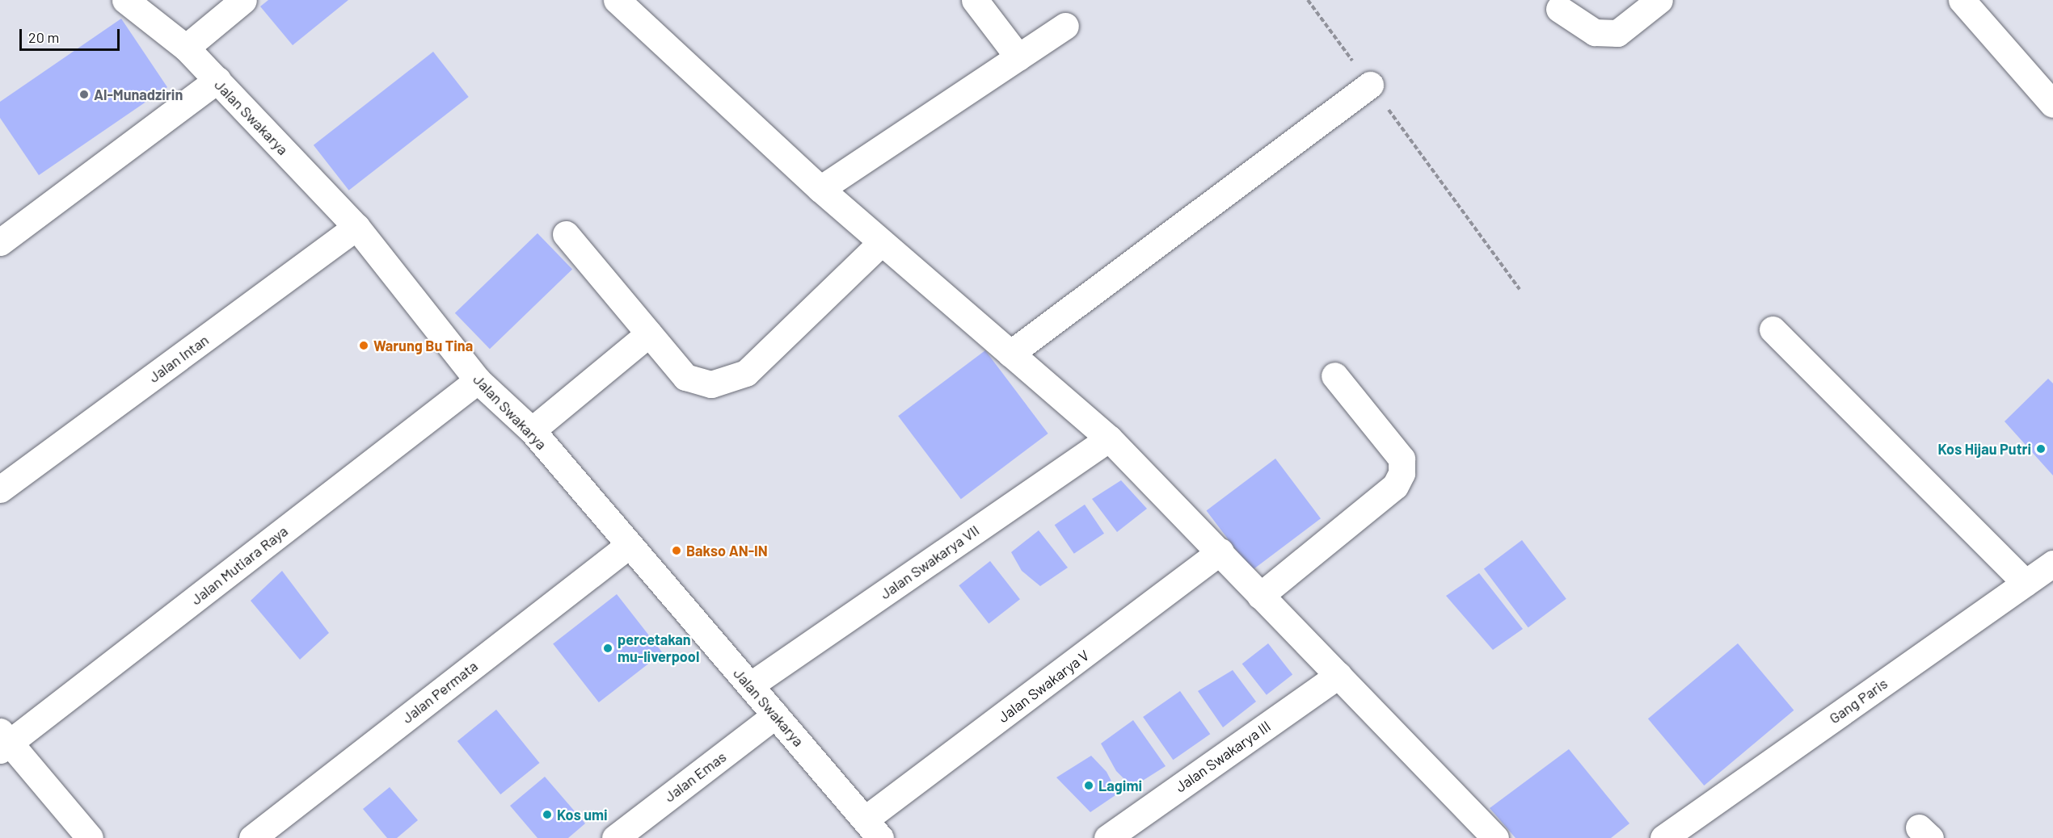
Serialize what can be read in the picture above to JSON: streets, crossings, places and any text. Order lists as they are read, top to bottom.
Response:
{
  "streets": {
    "street": [
      "Jalan Swakarya",
      "Jalan Intan",
      "Jalan Swakarya VII",
      "Jalan Mutiara Raya",
      "Jalan Swakarya V",
      "Jalan Permata",
      "Gang Paris",
      "Jalan Swakarya III",
      "Jalan Emas"
    ]
  },
  "crossings": [
    ["Jalan Swakarya", "Jalan Intan"],
    ["Jalan Swakarya", "Jalan Swakarya VII"],
    ["Jalan Swakarya", "Jalan Mutiara Raya"],
    ["Jalan Swakarya", "Jalan Swakarya V"],
    ["Jalan Swakarya", "Jalan Permata"],
    ["Jalan Swakarya", "Jalan Emas"]
  ],
  "places": [
    "Al-Munadzirin",
    "Warung Bu Tina",
    "Kos Hijau Putri",
    "Bakso AN-IN",
    "percetakan mu-liverpool",
    "Lagimi",
    "Kos umi"
  ],
  "scale_bar": "20 m"
}
